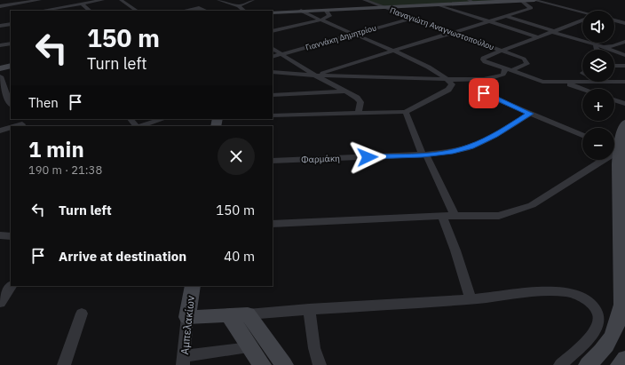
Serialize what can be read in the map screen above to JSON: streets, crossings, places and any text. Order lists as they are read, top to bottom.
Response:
{
  "streets": {
    "street": [
      "Παναγιώτη Αναγνωστοπούλου",
      "Γιαννάκη Δημητρίου",
      "Φαρμάκη",
      "Αμπελακίων"
    ]
  },
  "crossings": [
    ["Παναγιώτη Αναγνωστοπούλου", "Γιαννάκη Δημητρίου"]
  ],
  "page": {
    "map_buttons": ["+", "−"],
    "turn": ["150 m", "Turn left"],
    "then": "Then",
    "heading": ["1 min", "190 m · 21:38"],
    "list": [
      {
        "name": "Turn left",
        "value": "150 m"
      },
      {
        "name": "Arrive at destination",
        "value": "40 m"
      }
    ]
  }
}
